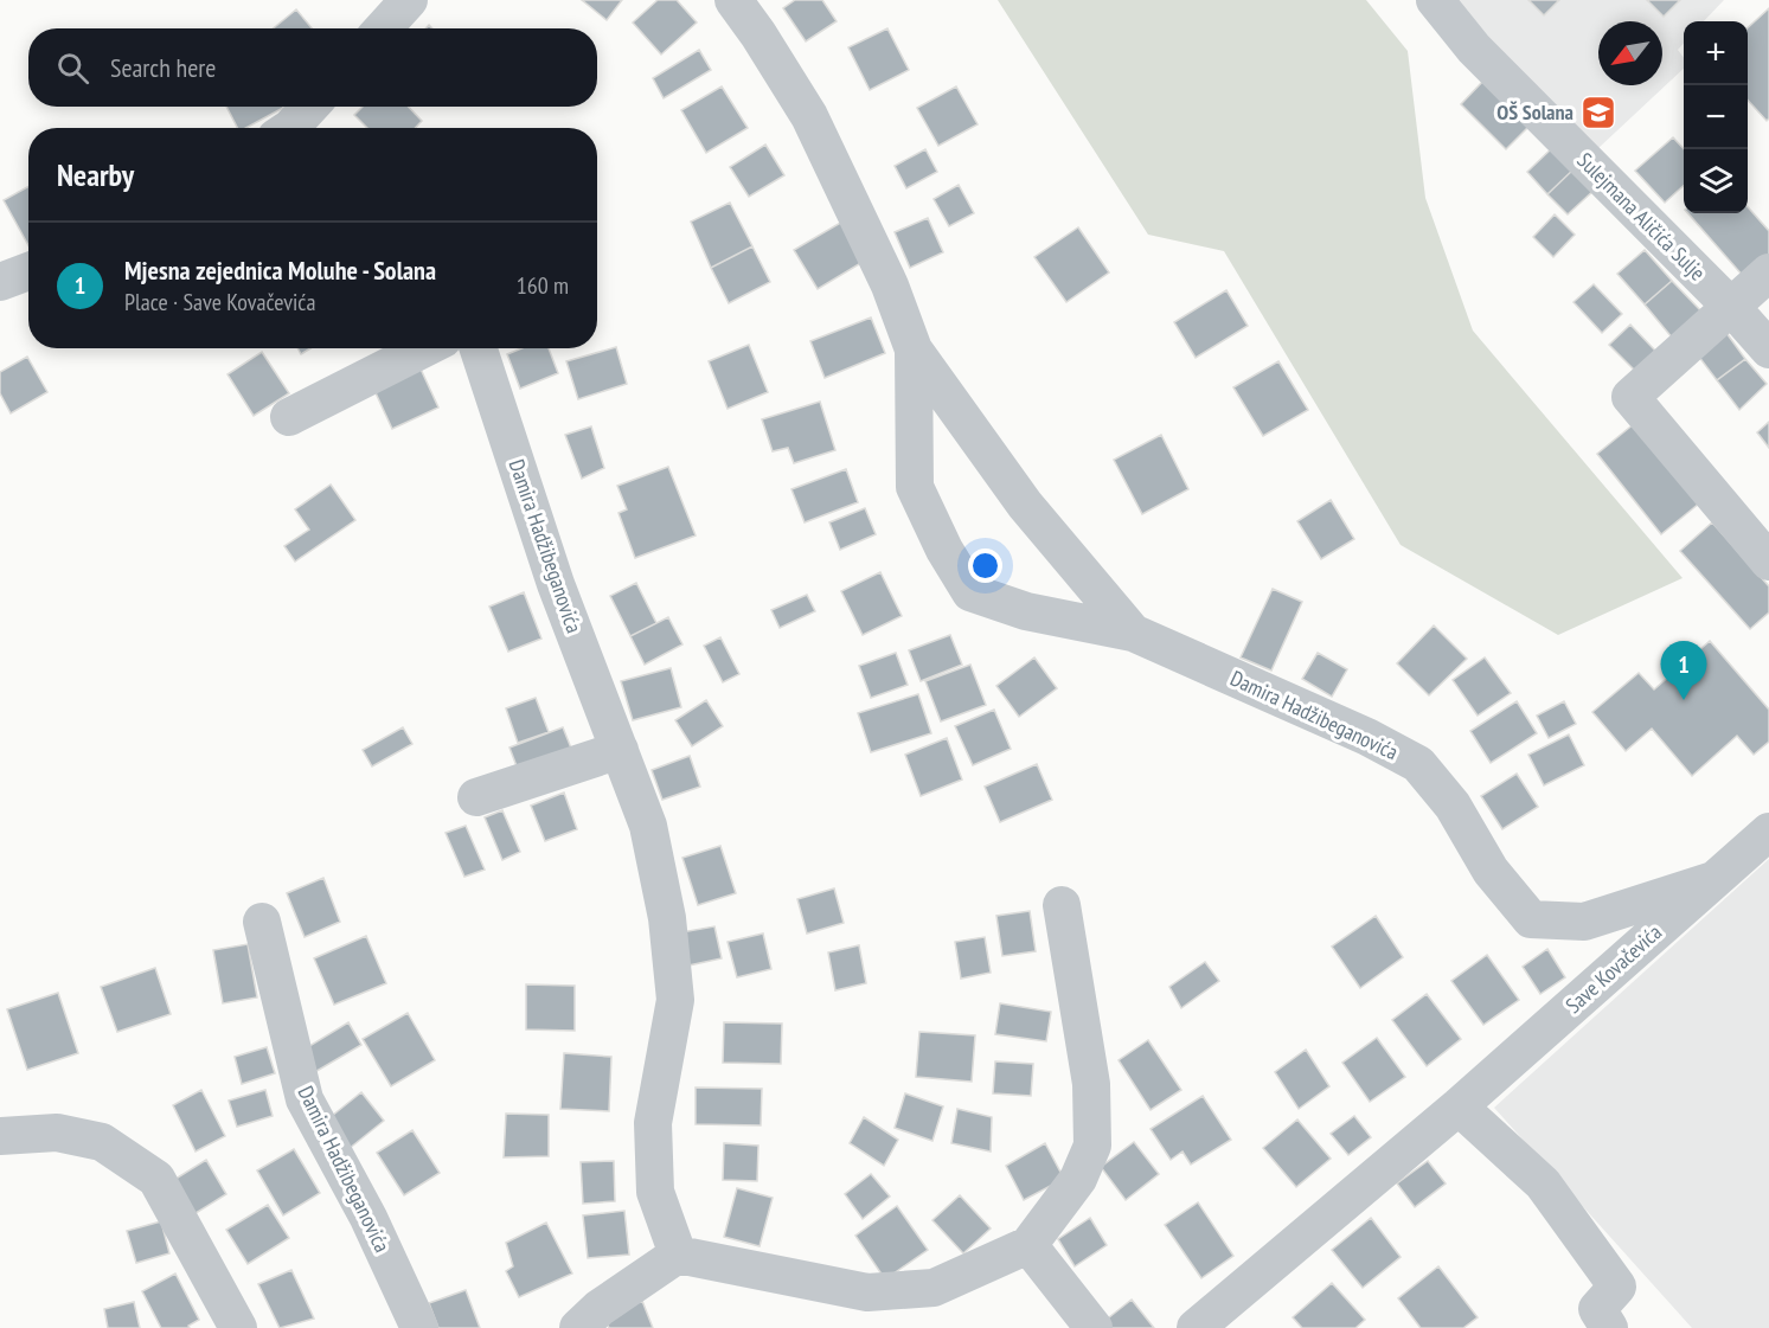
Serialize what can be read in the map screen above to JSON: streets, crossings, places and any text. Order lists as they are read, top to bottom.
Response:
{
  "streets": {
    "street": ["Sulejmana Aličića Sulje", "Damira Hadžibeganovića", "Save Kovačevića"]
  },
  "crossings": [
    ["Damira Hadžibeganovića", "Save Kovačevića"]
  ],
  "places": {
    "school or university": ["OŠ Solana"]
  },
  "north": "bottom left",
  "page": {
    "map_buttons": ["+", "−"],
    "search": "Search here",
    "heading": "Nearby",
    "list": [
      {
        "mark": "1",
        "name": "Mjesna zejednica Moluhe - Solana",
        "note": "Place · Save Kovačevića",
        "value": "160 m"
      }
    ],
    "pins": "1"
  }
}
